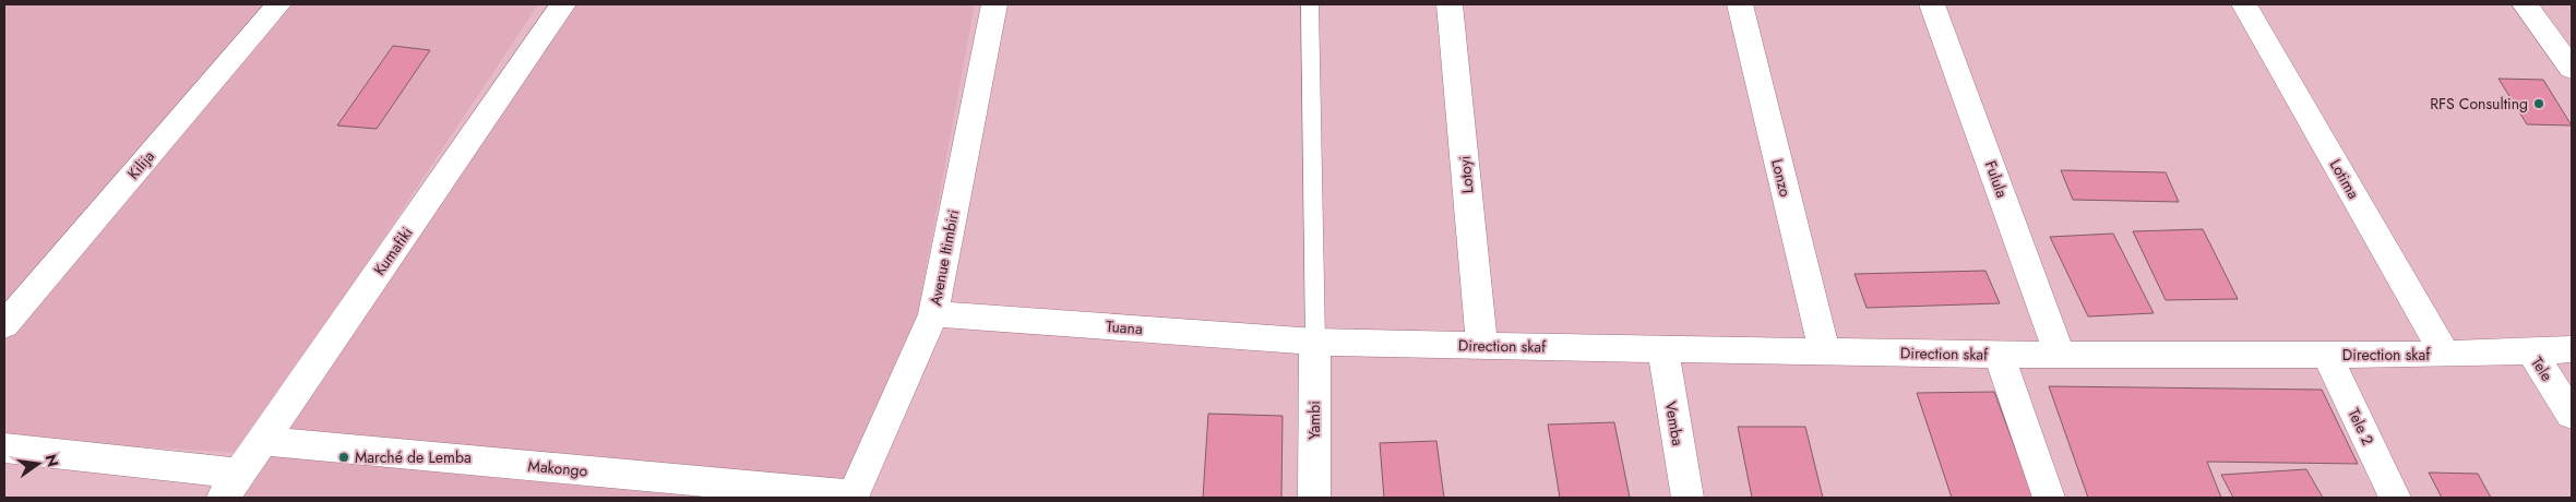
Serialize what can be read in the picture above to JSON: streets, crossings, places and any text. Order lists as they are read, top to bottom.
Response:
{
  "streets": {
    "street": [
      "Kilija",
      "Lotoyi",
      "Lonzo",
      "Fulula",
      "Lotima",
      "Kumafiki",
      "Avenue Itimbiri",
      "Tuana",
      "Direction skaf",
      "Tele",
      "Yambi",
      "Vemba",
      "Tele 2",
      "Makongo"
    ]
  },
  "crossings": [
    ["Lotoyi", "Direction skaf"],
    ["Lonzo", "Direction skaf"],
    ["Fulula", "Direction skaf"],
    ["Lotima", "Direction skaf"],
    ["Kumafiki", "Makongo"],
    ["Avenue Itimbiri", "Tuana"],
    ["Avenue Itimbiri", "Makongo"],
    ["Tuana", "Direction skaf"],
    ["Tuana", "Yambi"],
    ["Direction skaf", "Tele"],
    ["Direction skaf", "Yambi"],
    ["Direction skaf", "Vemba"],
    ["Direction skaf", "Tele 2"]
  ],
  "places": ["RFS Consulting", "Marché de Lemba"],
  "north": "right"
}
